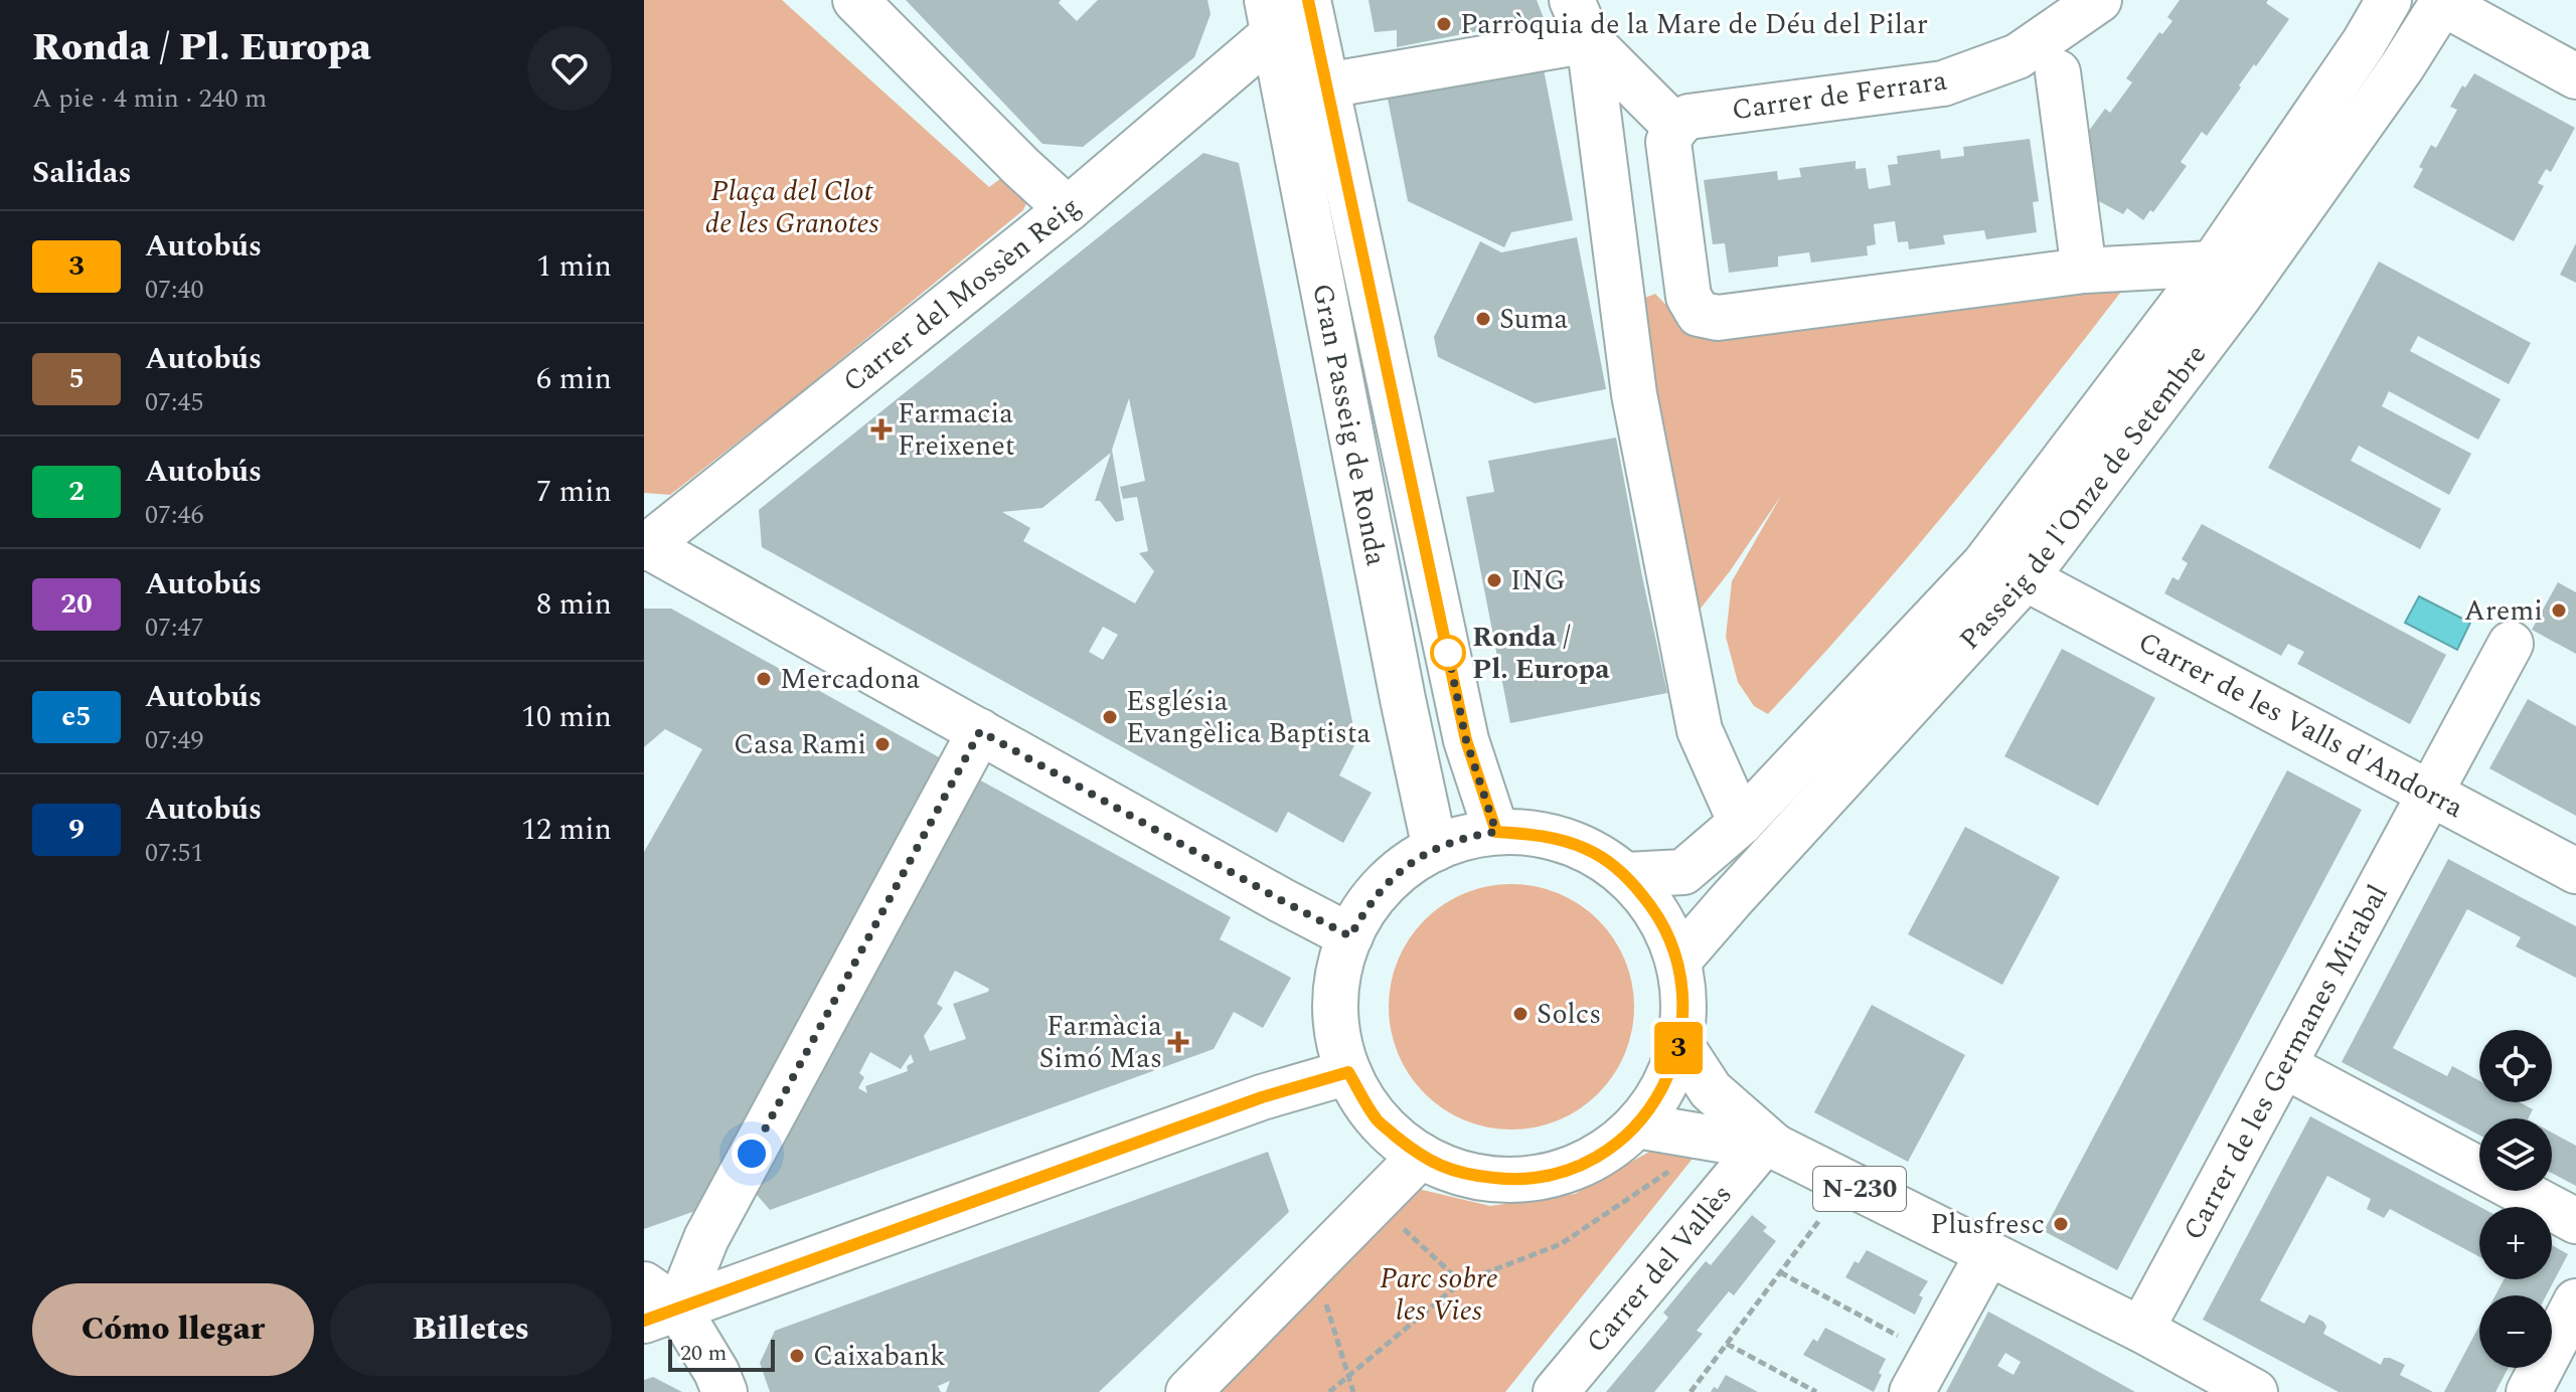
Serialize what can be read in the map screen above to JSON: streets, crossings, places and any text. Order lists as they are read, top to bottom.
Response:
{
  "streets": {
    "street": [
      "Carrer de Ferrara",
      "Carrer del Mossèn Reig",
      "Gran Passeig de Ronda",
      "Passeig de l'Onze de Setembre",
      "Carrer de les Valls d'Andorra",
      "Carrer de les Germanes Mirabal",
      "N-230",
      "Carrer del Vallès"
    ]
  },
  "crossings": [
    ["Carrer del Mossèn Reig", "Gran Passeig de Ronda"],
    ["Passeig de l'Onze de Setembre", "Carrer de les Valls d'Andorra"],
    ["Carrer de les Valls d'Andorra", "Carrer de les Germanes Mirabal"],
    ["Carrer de les Germanes Mirabal", "N-230"],
    ["N-230", "Carrer del Vallès"]
  ],
  "parks": ["Plaça del Clot de les Granotes", "Parc sobre les Vies"],
  "places": {
    "other": [
      "Parròquia de la Mare de Déu del Pilar",
      "Suma",
      "ING",
      "Aremi",
      "Ronda / Pl. Europa",
      "Mercadona",
      "Església Evangèlica Baptista",
      "Casa Rami",
      "Solcs",
      "Plusfresc",
      "Caixabank"
    ],
    "health": ["Farmacia Freixenet", "Farmàcia Simó Mas"]
  },
  "lines": ["bus line 3"],
  "scale_bar": "20 m",
  "page": {
    "heading": [
      ["Ronda / Pl. Europa", "A pie · 4 min · 240 m"],
      "Salidas"
    ],
    "on_map": "3",
    "list": [
      {
        "mark": "3",
        "name": "Autobús",
        "note": "07:40",
        "value": "1 min"
      },
      {
        "mark": "5",
        "name": "Autobús",
        "note": "07:45",
        "value": "6 min"
      },
      {
        "mark": "2",
        "name": "Autobús",
        "note": "07:46",
        "value": "7 min"
      },
      {
        "mark": "20",
        "name": "Autobús",
        "note": "07:47",
        "value": "8 min"
      },
      {
        "mark": "e5",
        "name": "Autobús",
        "note": "07:49",
        "value": "10 min"
      },
      {
        "mark": "9",
        "name": "Autobús",
        "note": "07:51",
        "value": "12 min"
      }
    ],
    "map_buttons": ["+", "−"],
    "buttons": ["Cómo llegar", "Billetes"],
    "scale": "20 m"
  }
}
